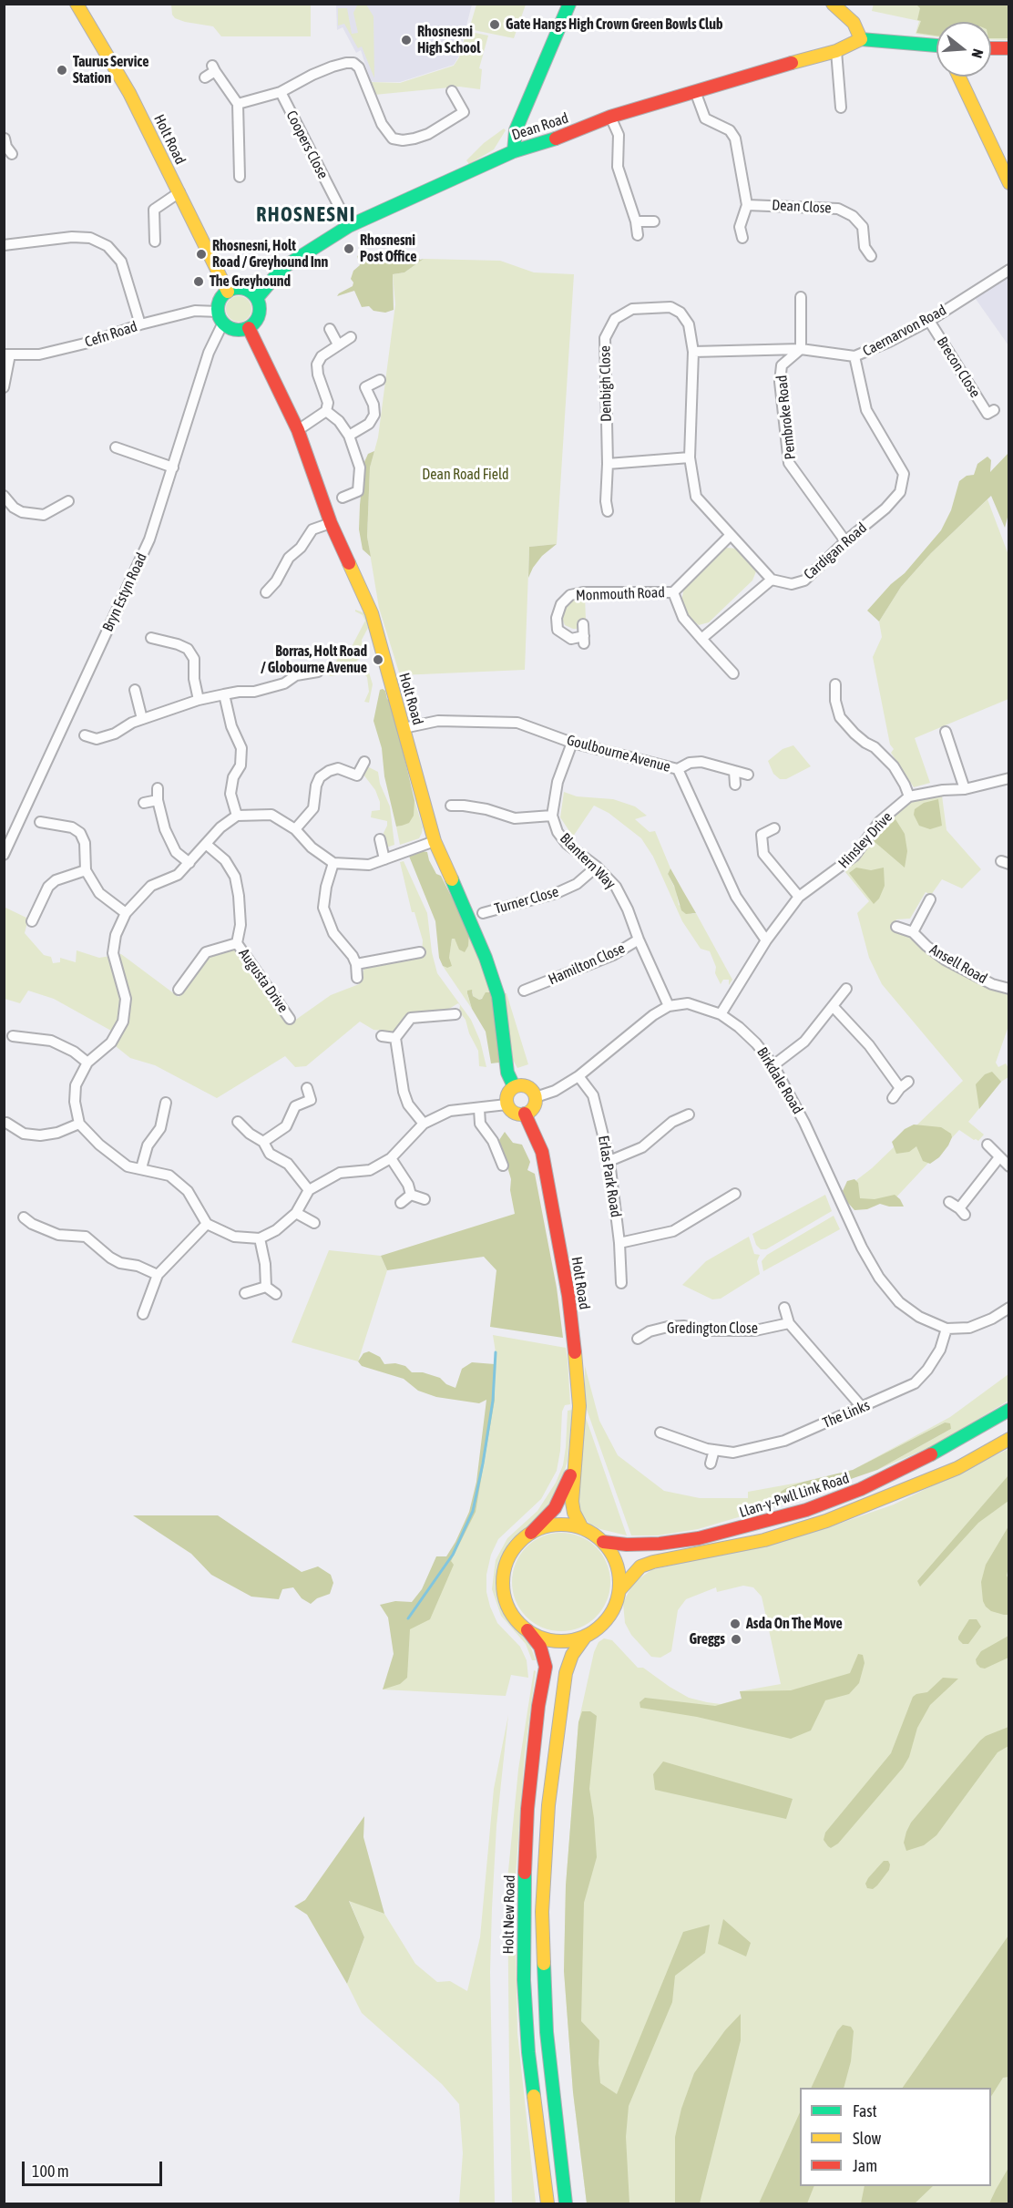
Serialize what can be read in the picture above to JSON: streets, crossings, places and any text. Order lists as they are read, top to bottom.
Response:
{
  "streets": {
    "main road": [
      "Dean Road",
      "Holt Road",
      "Llan-y-Pwll Link Road",
      "Holt New Road"
    ],
    "street": [
      "Coopers Close",
      "Dean Close",
      "Caernarvon Road",
      "Cefn Road",
      "Brecon Close",
      "Denbigh Close",
      "Pembroke Road",
      "Cardigan Road",
      "Bryn Estyn Road",
      "Monmouth Road",
      "Goulbourne Avenue",
      "Hinsley Drive",
      "Blantern Way",
      "Turner Close",
      "Hamilton Close",
      "Ansell Road",
      "Augusta Drive",
      "Birkdale Road",
      "Erlas Park Road",
      "Gredington Close",
      "The Links"
    ]
  },
  "crossings": [
    ["Dean Road", "Holt Road"],
    ["Dean Road", "Coopers Close"],
    ["Dean Road", "Cefn Road"],
    ["Dean Road", "Bryn Estyn Road"],
    ["Holt Road", "Cefn Road"],
    ["Holt Road", "Bryn Estyn Road"],
    ["Holt Road", "Goulbourne Avenue"],
    ["Holt Road", "Llan-y-Pwll Link Road"],
    ["Holt Road", "Holt New Road"],
    ["Caernarvon Road", "Brecon Close"],
    ["Caernarvon Road", "Denbigh Close"],
    ["Caernarvon Road", "Pembroke Road"],
    ["Caernarvon Road", "Cardigan Road"],
    ["Cefn Road", "Bryn Estyn Road"],
    ["Pembroke Road", "Cardigan Road"],
    ["Goulbourne Avenue", "Hinsley Drive"],
    ["Goulbourne Avenue", "Blantern Way"],
    ["Hinsley Drive", "Birkdale Road"],
    ["Blantern Way", "Turner Close"],
    ["Blantern Way", "Hamilton Close"],
    ["Blantern Way", "Birkdale Road"],
    ["Birkdale Road", "The Links"],
    ["Llan-y-Pwll Link Road", "Holt New Road"]
  ],
  "districts": ["RHOSNESNI"],
  "parks": ["Dean Road Field"],
  "places": [
    "Gate Hangs High Crown Green Bowls Club",
    "Rhosnesni High School",
    "Taurus Service Station",
    "Rhosnesni Post Office",
    "Rhosnesni, Holt Road / Greyhound Inn",
    "The Greyhound",
    "Borras, Holt Road / Globourne Avenue",
    "Asda On The Move",
    "Greggs"
  ],
  "legend": ["Fast", "Slow", "Jam"],
  "scale_bar": "100 m",
  "north": "right"
}
